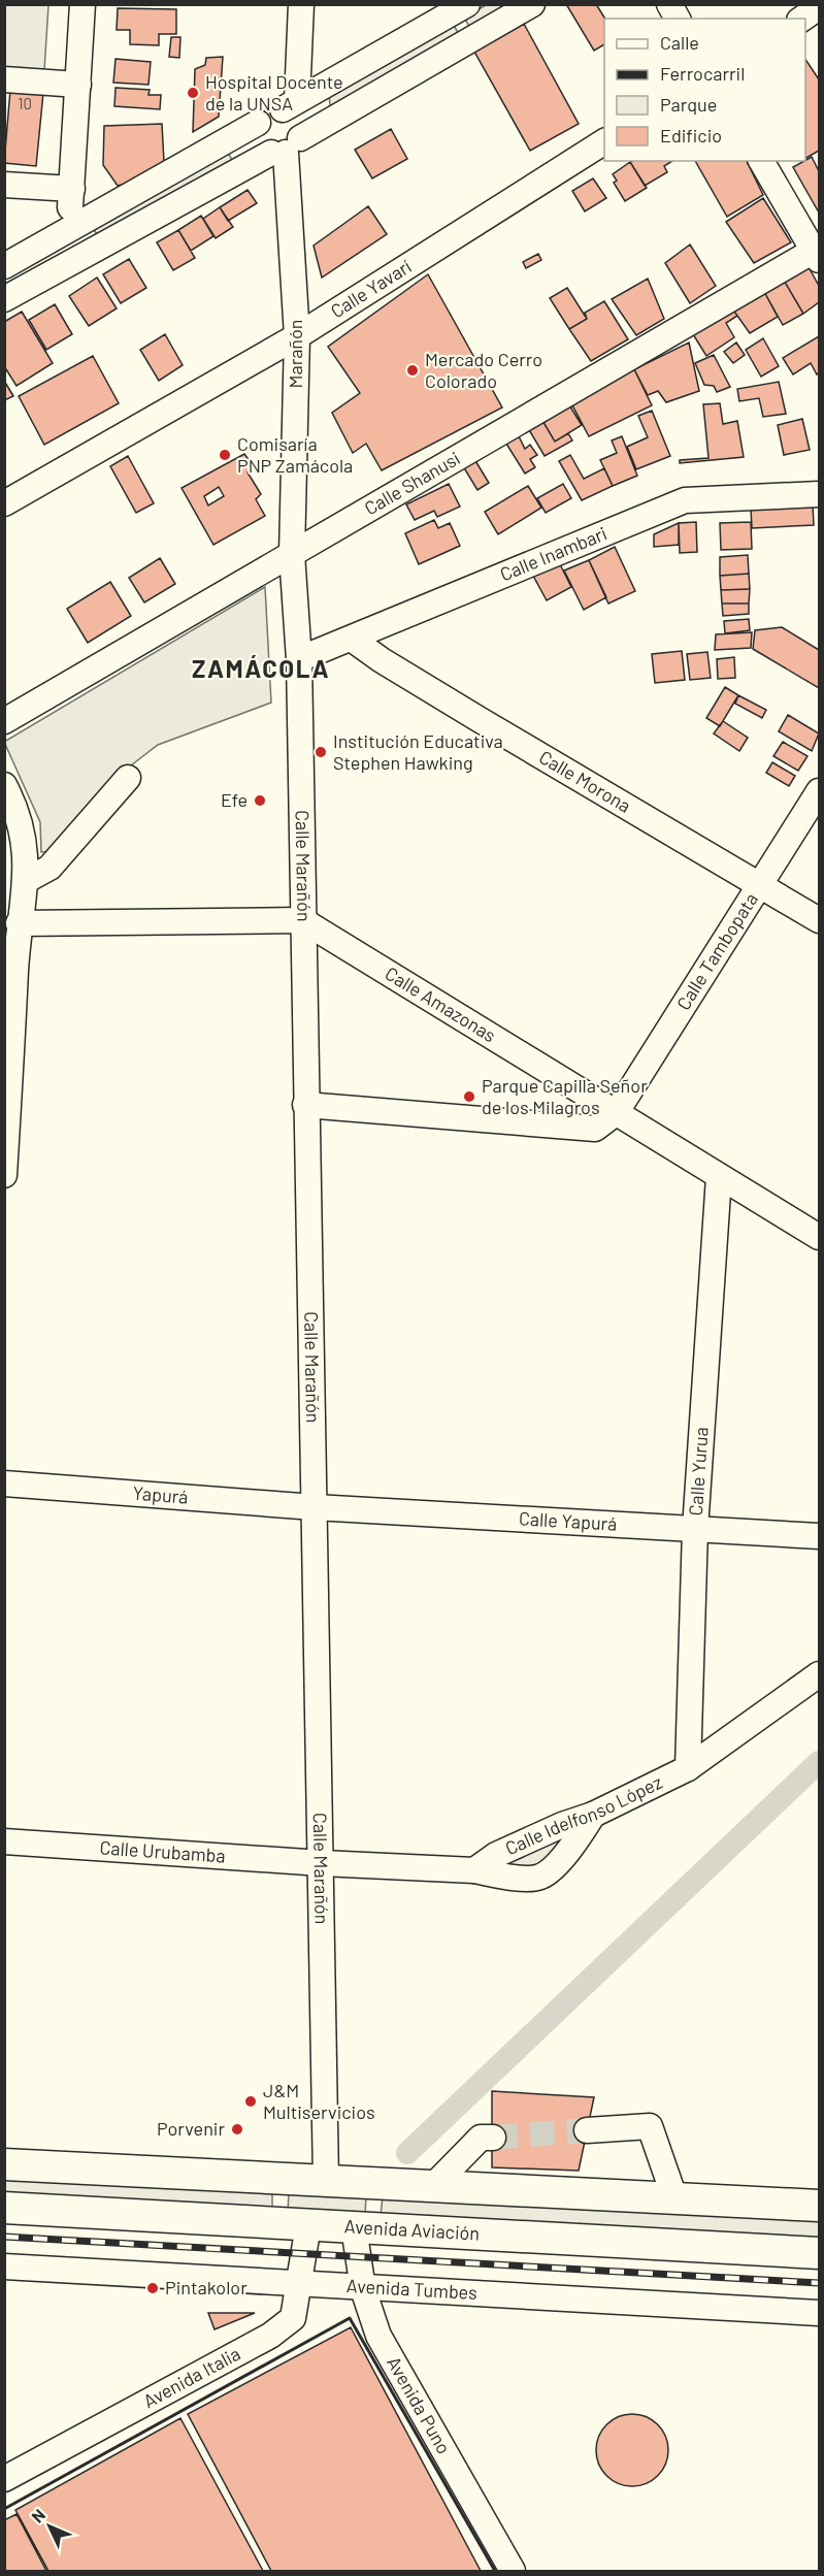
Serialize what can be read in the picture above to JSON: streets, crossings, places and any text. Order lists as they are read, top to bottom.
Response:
{
  "streets": {
    "main road": ["Avenida Aviación"],
    "street": [
      "Calle Yavarí",
      "Marañón",
      "Calle Shanusi",
      "Calle Inambari",
      "Calle Morona",
      "Calle Marañón",
      "Calle Tambopata",
      "Calle Amazonas",
      "Calle Yurua",
      "Yapurá",
      "Calle Yapurá",
      "Calle Idelfonso López",
      "Calle Urubamba",
      "Avenida Tumbes",
      "Avenida Italia",
      "Avenida Puno"
    ]
  },
  "crossings": [
    ["Calle Yavarí", "Marañón"],
    ["Marañón", "Calle Shanusi"],
    ["Marañón", "Calle Marañón"],
    ["Calle Shanusi", "Calle Marañón"],
    ["Calle Inambari", "Calle Morona"],
    ["Calle Inambari", "Calle Marañón"],
    ["Calle Morona", "Calle Tambopata"],
    ["Calle Marañón", "Calle Amazonas"],
    ["Calle Marañón", "Yapurá"],
    ["Calle Marañón", "Calle Yapurá"],
    ["Calle Marañón", "Calle Urubamba"],
    ["Calle Tambopata", "Calle Amazonas"],
    ["Calle Amazonas", "Calle Yurua"],
    ["Calle Yurua", "Calle Yapurá"],
    ["Calle Yurua", "Calle Idelfonso López"],
    ["Yapurá", "Calle Yapurá"],
    ["Avenida Aviación", "Avenida Italia"],
    ["Avenida Aviación", "Avenida Puno"],
    ["Avenida Tumbes", "Avenida Italia"],
    ["Avenida Tumbes", "Avenida Puno"]
  ],
  "districts": ["ZAMÁCOLA"],
  "places": [
    "Hospital Docente de la UNSA",
    "Mercado Cerro Colorado",
    "Comisaría PNP Zamácola",
    "Institución Educativa Stephen Hawking",
    "Efe",
    "Parque Capilla Señor de los Milagros",
    "J&M Multiservicios",
    "Porvenir",
    "Pintakolor"
  ],
  "house_numbers": ["10"],
  "legend": [
    "Calle",
    "Ferrocarril",
    "Parque",
    "Edificio"
  ],
  "north": "top left"
}
